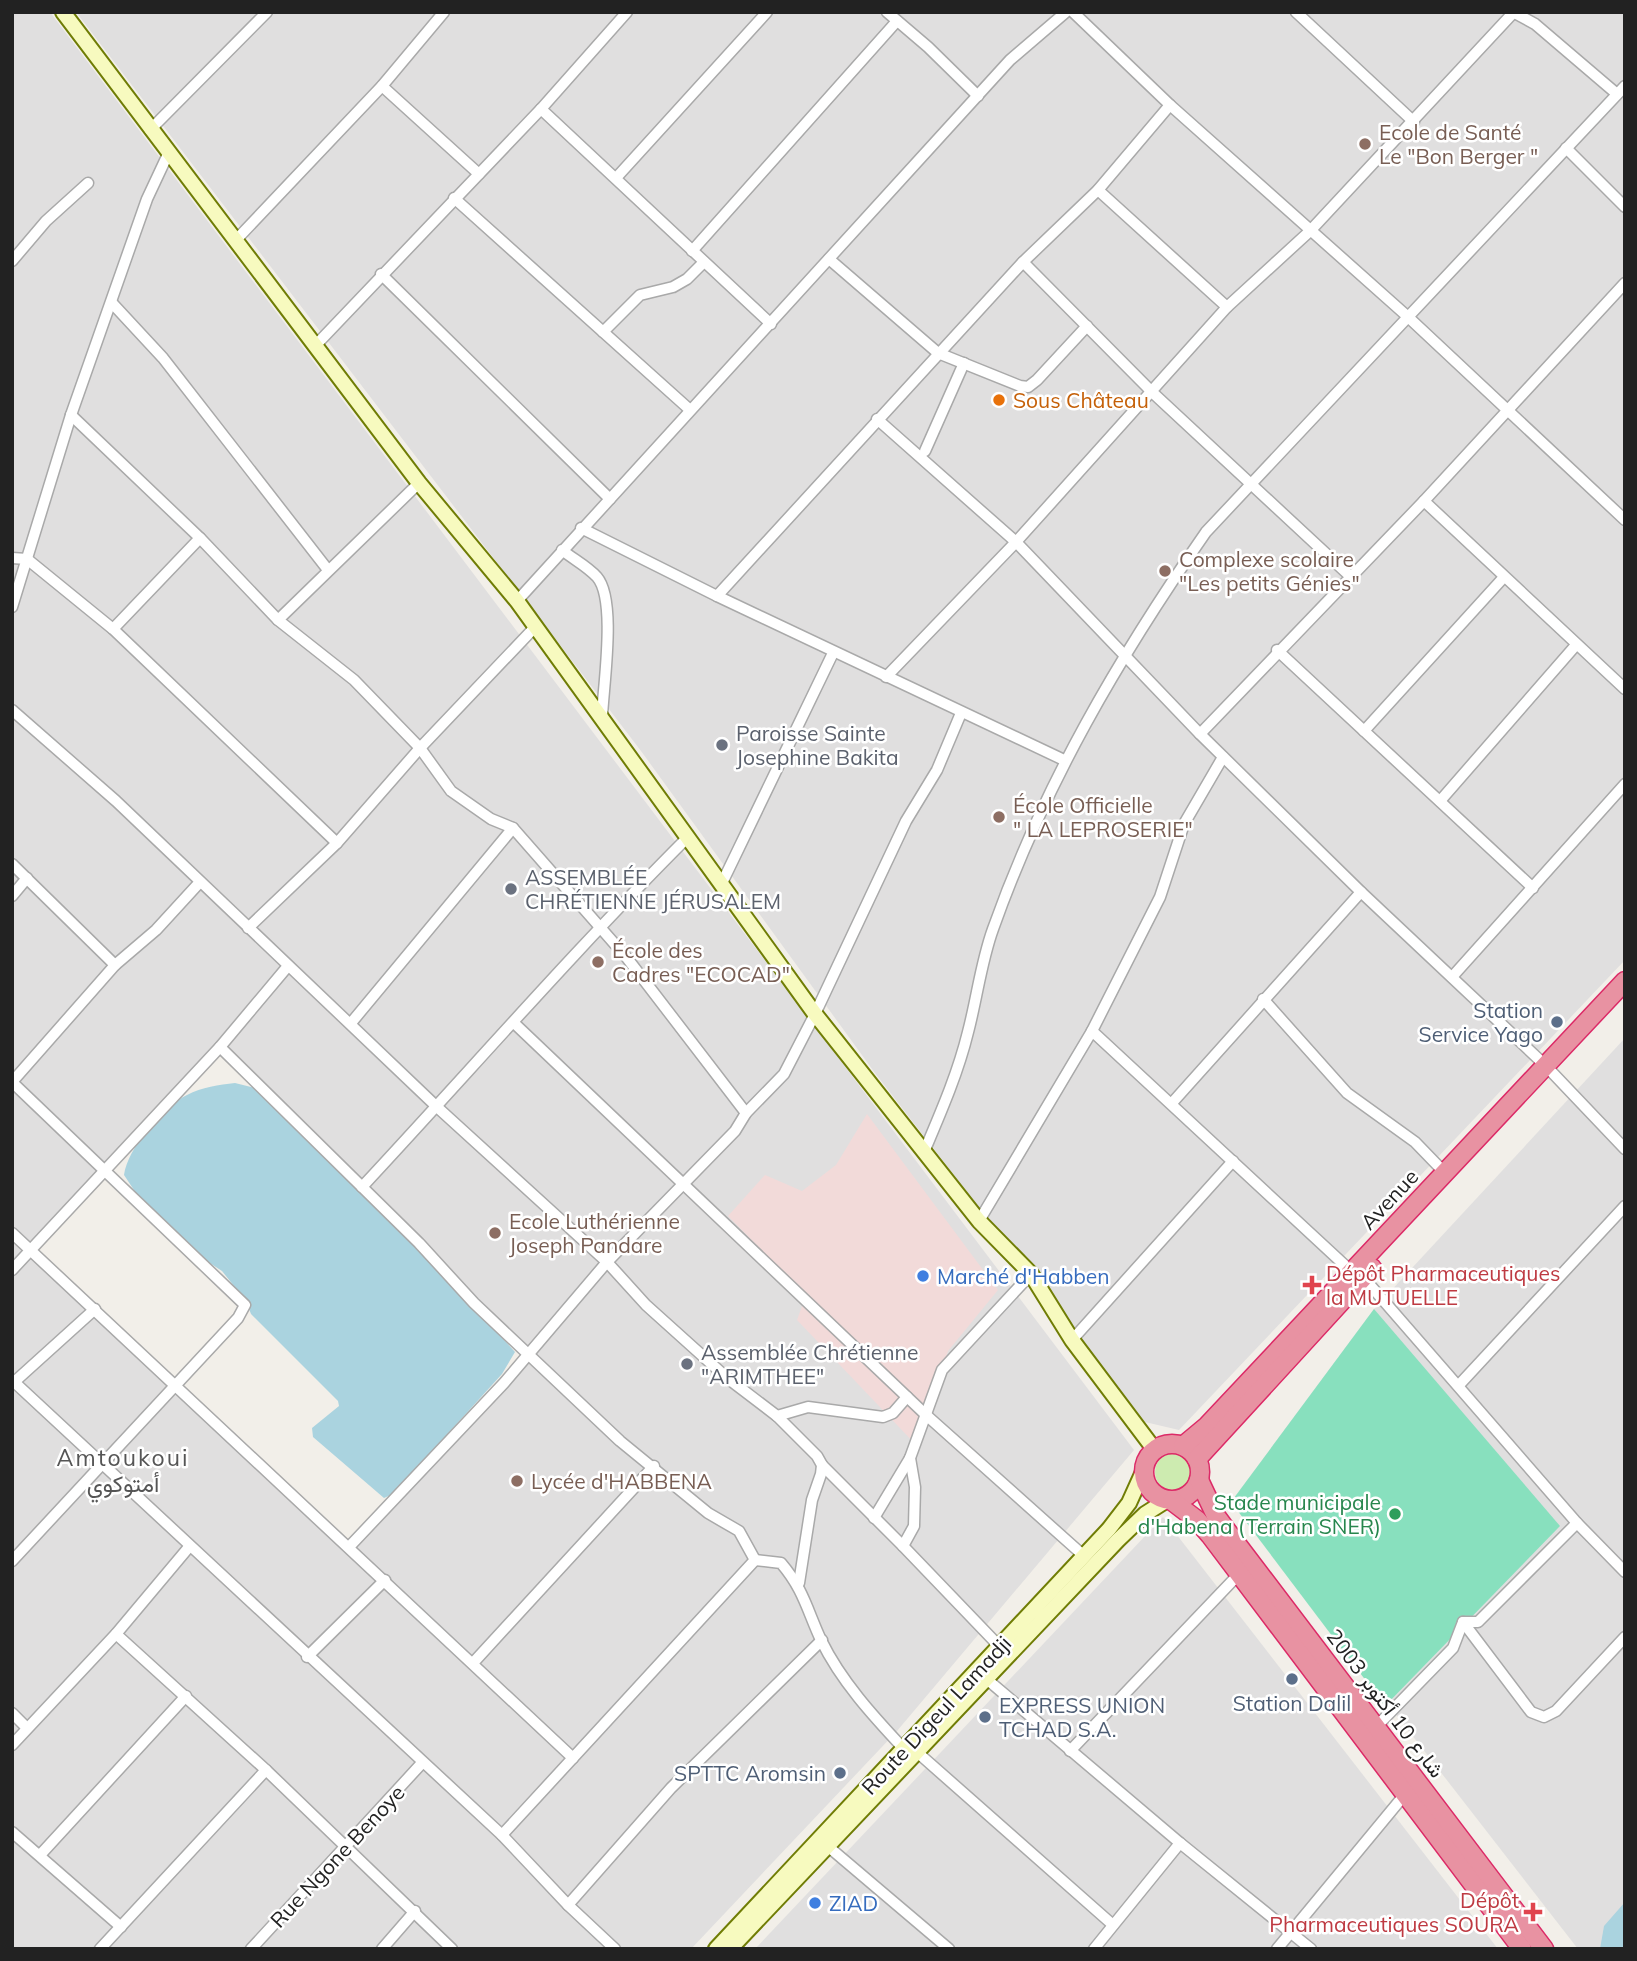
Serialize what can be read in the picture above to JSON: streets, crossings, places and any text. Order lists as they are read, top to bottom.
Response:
{
  "streets": {
    "highway": ["Avenue", "شارع 10 أكتوبر 2003"],
    "street": ["Route Digeul Lamadji", "Rue Ngone Benoye"]
  },
  "crossings": [
    ["Avenue", "شارع 10 أكتوبر 2003"],
    ["Avenue", "Route Digeul Lamadji"],
    ["شارع 10 أكتوبر 2003", "Route Digeul Lamadji"]
  ],
  "districts": ["Amtoukoui أمتوكوي"],
  "places": {
    "other": [
      "Ecole de Santé Le \"Bon Berger \"",
      "Sous Château",
      "Complexe scolaire \"Les petits Génies\"",
      "Paroisse Sainte Josephine Bakita",
      "École Officielle \" LA LEPROSERIE\"",
      "ASSEMBLÉE CHRÉTIENNE JÉRUSALEM",
      "École des Cadres \"ECOCAD\"",
      "Station Service Yago",
      "Ecole Luthérienne Joseph Pandare",
      "Marché d'Habben",
      "Assemblée Chrétienne \"ARIMTHEE\"",
      "Lycée d'HABBENA",
      "Stade municipale d'Habena (Terrain SNER)",
      "Station Dalil",
      "EXPRESS UNION TCHAD S.A.",
      "SPTTC Aromsin",
      "ZIAD"
    ],
    "health": ["Dépôt Pharmaceutiques la MUTUELLE", "Dépôt Pharmaceutiques SOURA"]
  }
}
